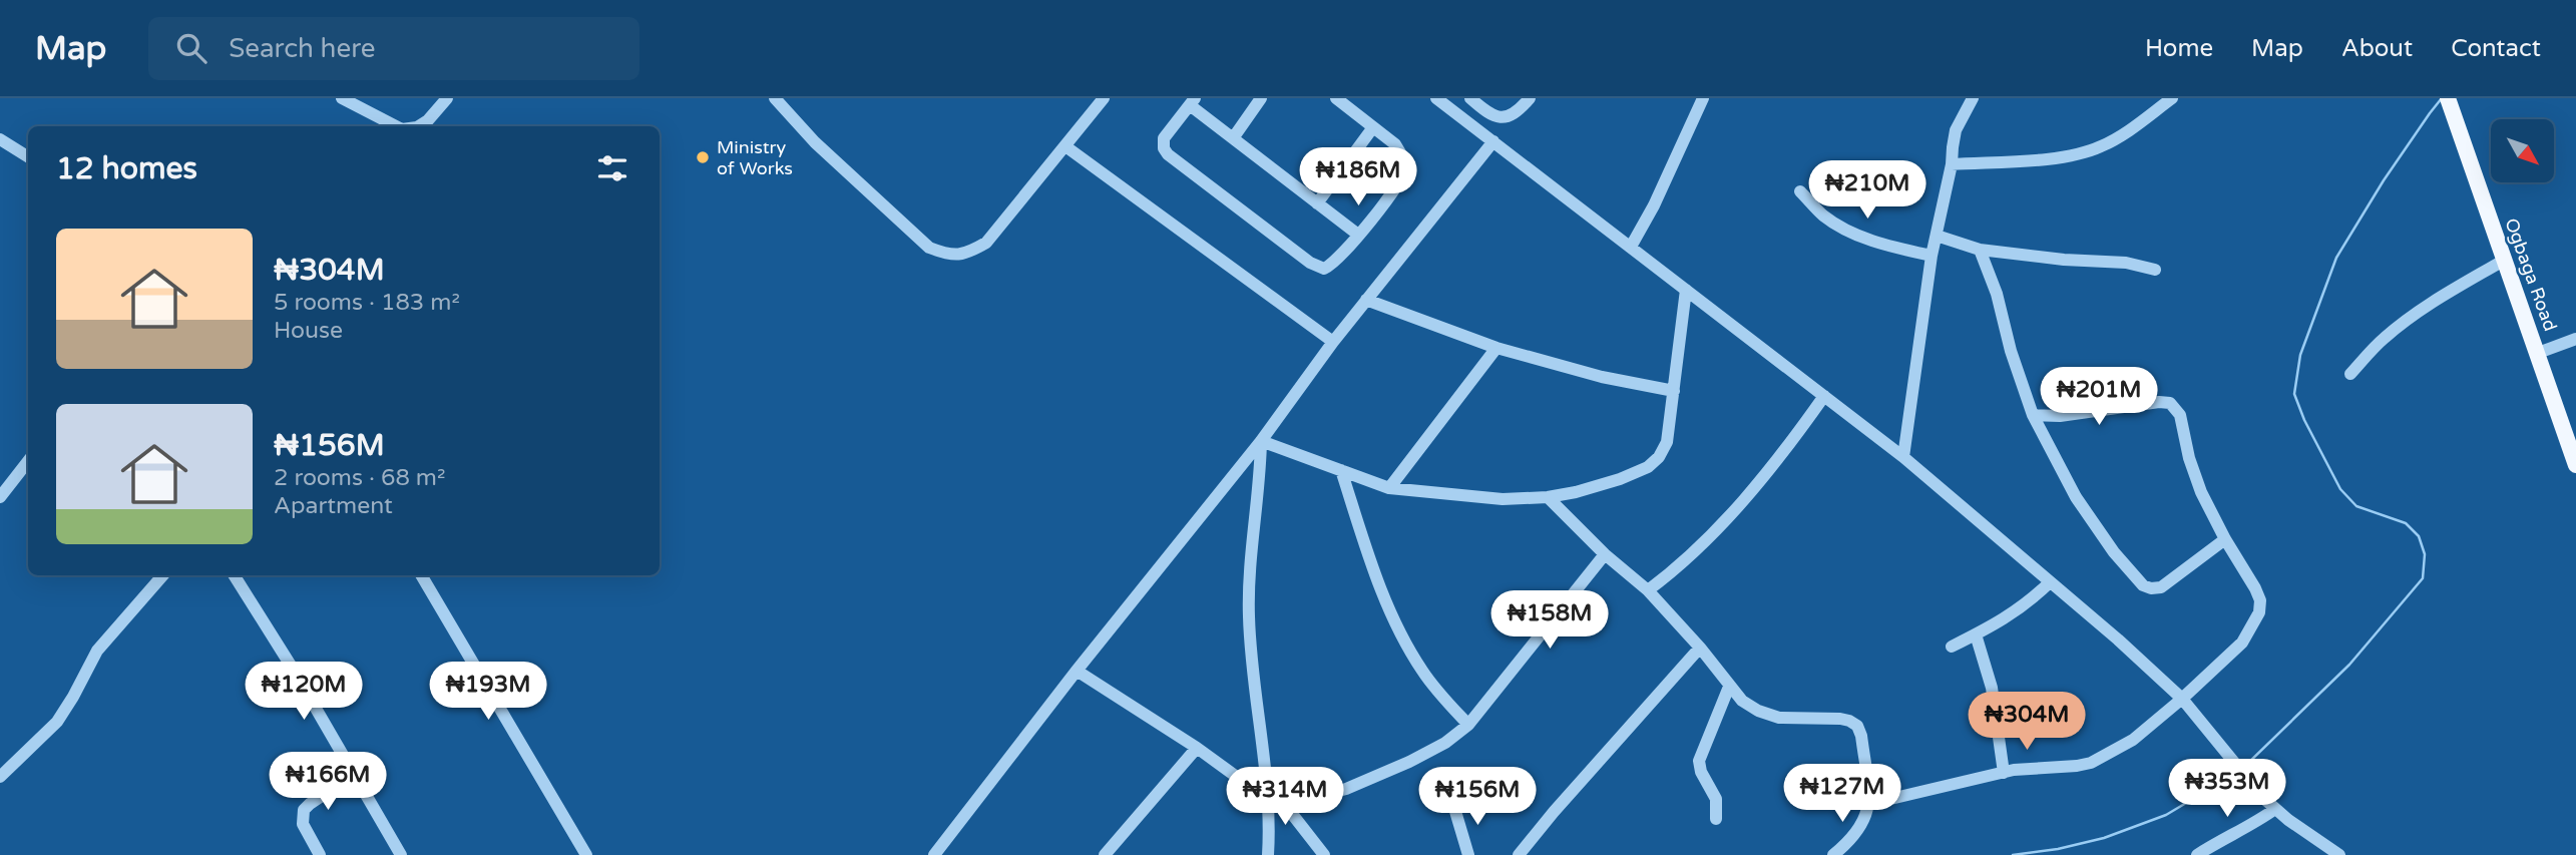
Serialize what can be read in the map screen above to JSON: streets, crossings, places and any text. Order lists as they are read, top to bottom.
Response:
{
  "streets": {
    "main road": ["Ogbaga Road"]
  },
  "places": ["Ministry of Works"],
  "north": "bottom right",
  "page": {
    "header": "Map",
    "search": "Search here",
    "nav": [
      "Home",
      "Map",
      "About",
      "Contact"
    ],
    "heading": "12 homes",
    "price": [
      "₦186M",
      "₦210M",
      "₦201M",
      "₦158M",
      "₦120M",
      "₦193M",
      "₦304M",
      "₦166M",
      "₦353M",
      "₦127M",
      "₦314M",
      "₦156M"
    ],
    "list": [
      {
        "name": "₦304M",
        "note": "5 rooms · 183 m² · House"
      },
      {
        "name": "₦156M",
        "note": "2 rooms · 68 m² · Apartment"
      }
    ]
  }
}
